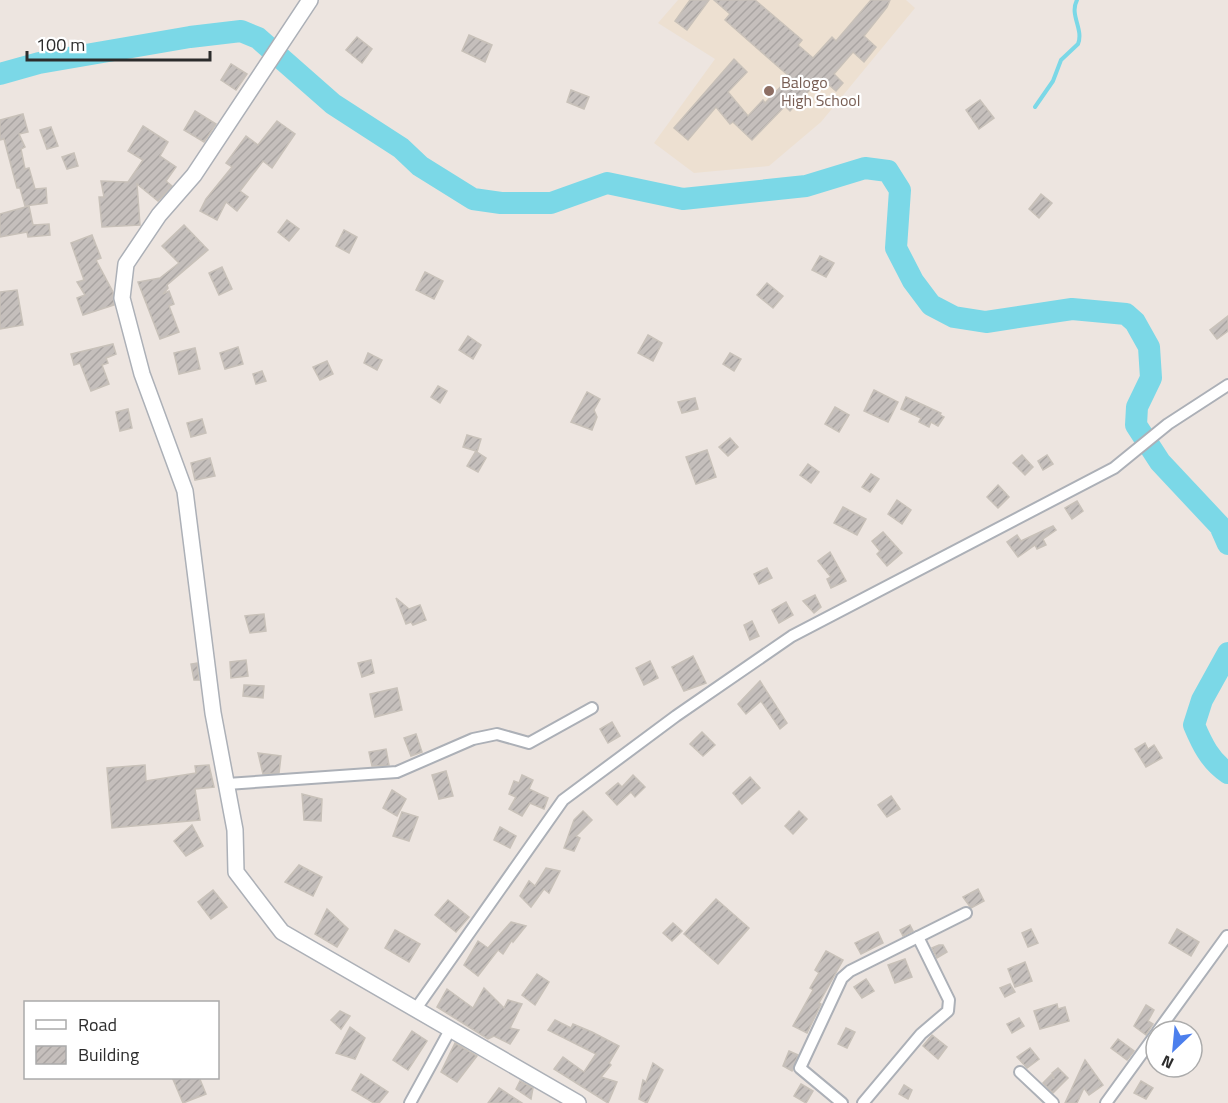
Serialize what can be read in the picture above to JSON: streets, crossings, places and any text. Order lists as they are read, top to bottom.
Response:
{
  "places": ["Balogo High School"],
  "legend": ["Road", "Building"],
  "scale_bar": "100 m",
  "north": "bottom left"
}
